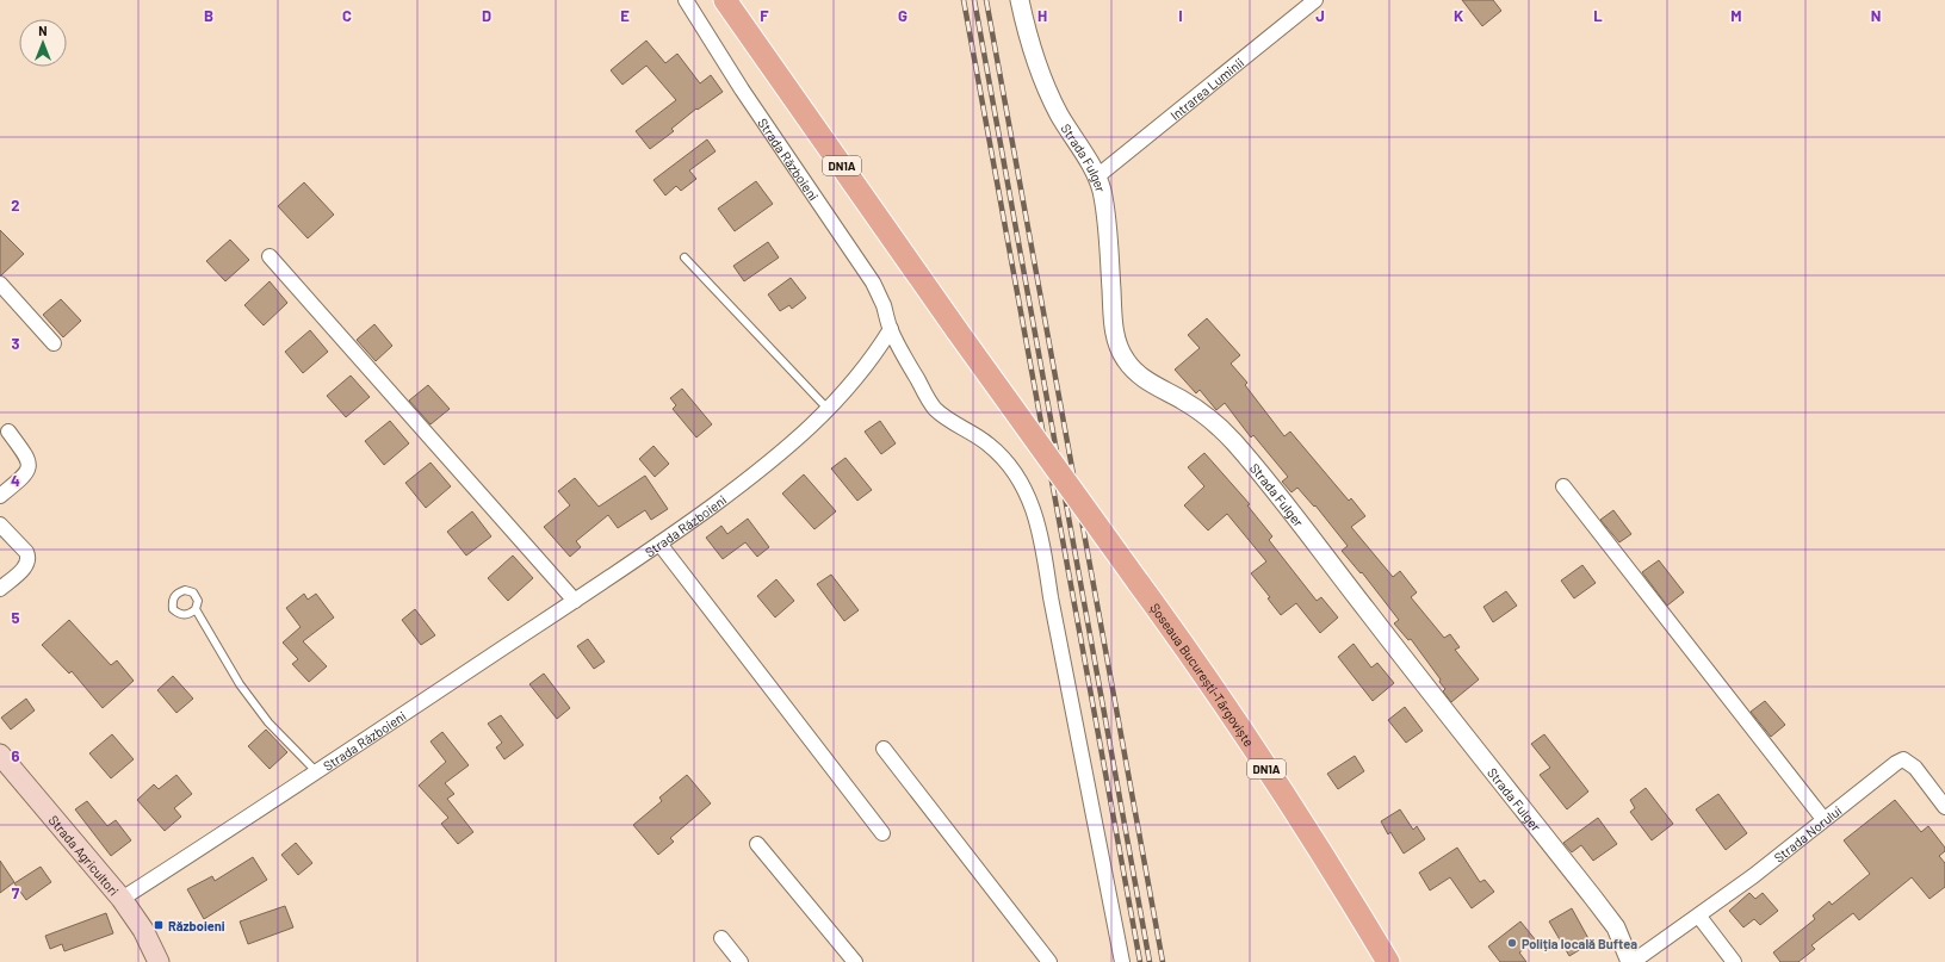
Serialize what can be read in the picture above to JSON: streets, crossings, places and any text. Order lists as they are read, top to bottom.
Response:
{
  "streets": {
    "main road": ["DN1A", "Șoseaua București-Târgoviște", "Strada Agricultori"],
    "street": [
      "Intrarea Luminii",
      "Strada Războieni",
      "Strada Fulger",
      "Strada Norului"
    ]
  },
  "crossings": [
    ["Intrarea Luminii", "Strada Fulger"],
    ["Strada Războieni", "Strada Agricultori"],
    ["Strada Fulger", "Strada Norului"]
  ],
  "places": {
    "transit": ["Războieni"],
    "other": ["Poliția locală Buftea"]
  },
  "north": "top",
  "grid": {
    "columns": [
      "B",
      "C",
      "D",
      "E",
      "F",
      "G",
      "H",
      "I",
      "J",
      "K",
      "L",
      "M",
      "N"
    ],
    "rows": [
      "2",
      "3",
      "4",
      "5",
      "6",
      "7"
    ]
  }
}
